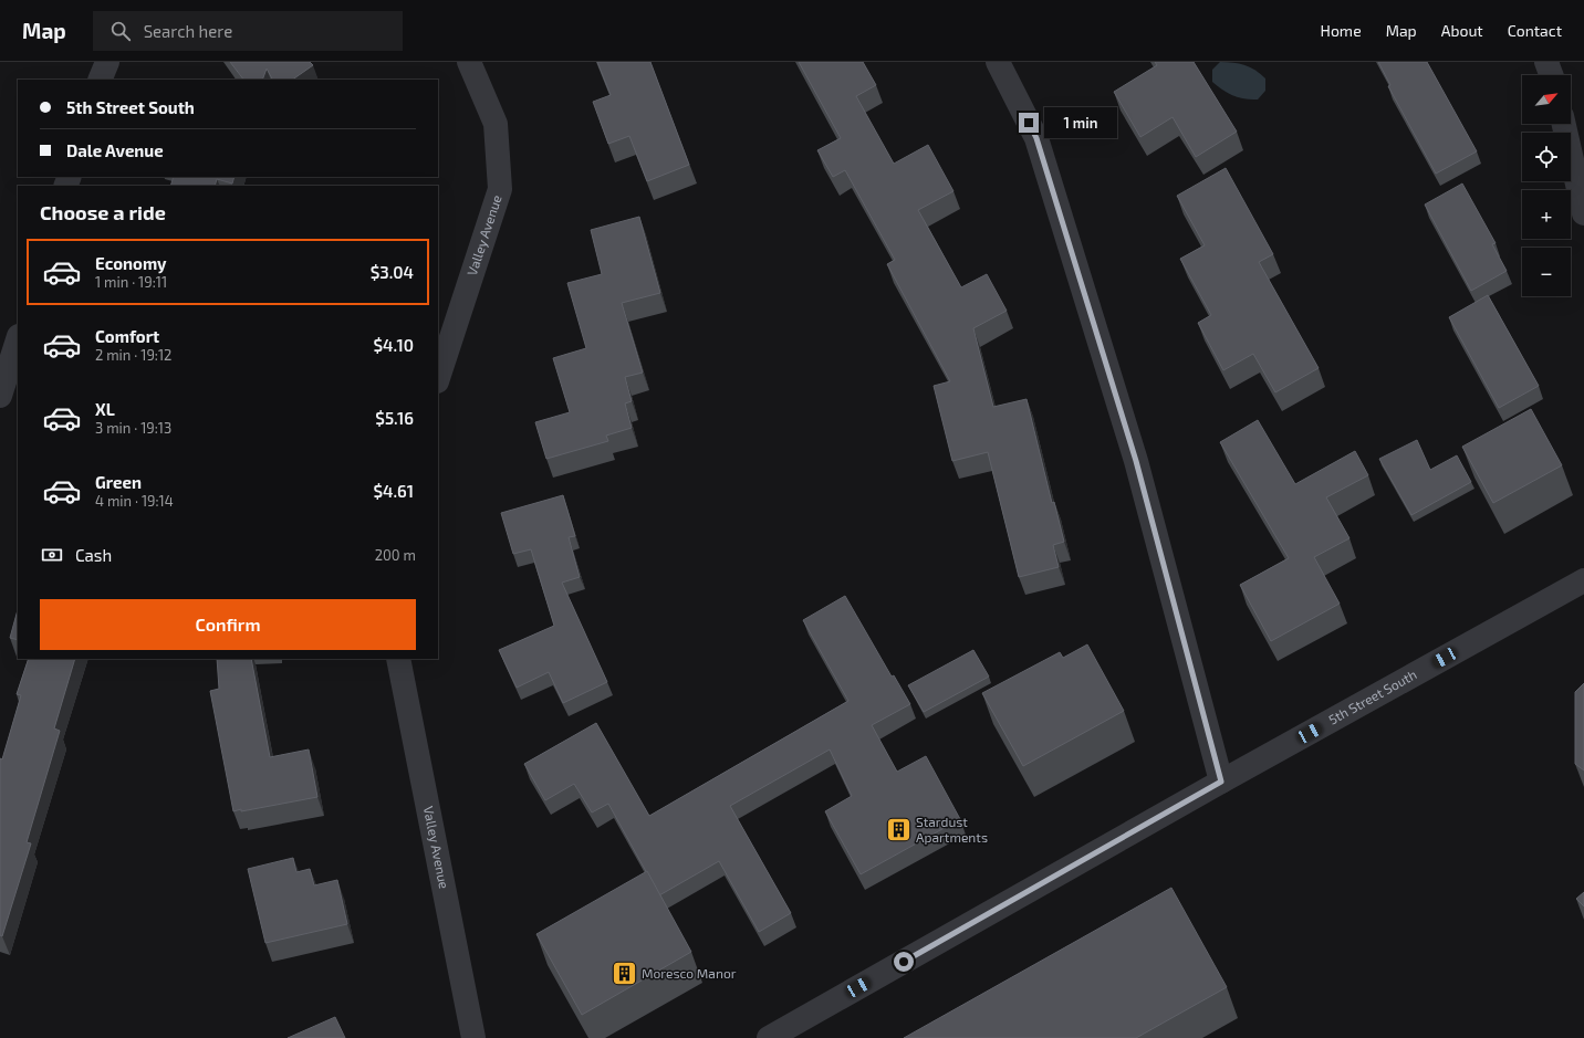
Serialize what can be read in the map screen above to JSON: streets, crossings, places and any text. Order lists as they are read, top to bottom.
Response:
{
  "streets": {
    "street": ["Valley Avenue", "5th Street South"]
  },
  "places": {
    "building": ["Stardust Apartments", "Moresco Manor"]
  },
  "north": "top right",
  "page": {
    "header": "Map",
    "search": "Search here",
    "nav": [
      "Home",
      "Map",
      "About",
      "Contact"
    ],
    "map_buttons": ["+", "−"],
    "banner": ["5th Street South", "Dale Avenue"],
    "bubble": "1 min",
    "heading": "Choose a ride",
    "list": [
      {
        "name": "Economy",
        "note": "1 min · 19:11",
        "value": "$3.04"
      },
      {
        "name": "Comfort",
        "note": "2 min · 19:12",
        "value": "$4.10"
      },
      {
        "name": "XL",
        "note": "3 min · 19:13",
        "value": "$5.16"
      },
      {
        "name": "Green",
        "note": "4 min · 19:14",
        "value": "$4.61"
      }
    ],
    "pay": ["Cash", "200 m"],
    "buttons": "Confirm"
  }
}
